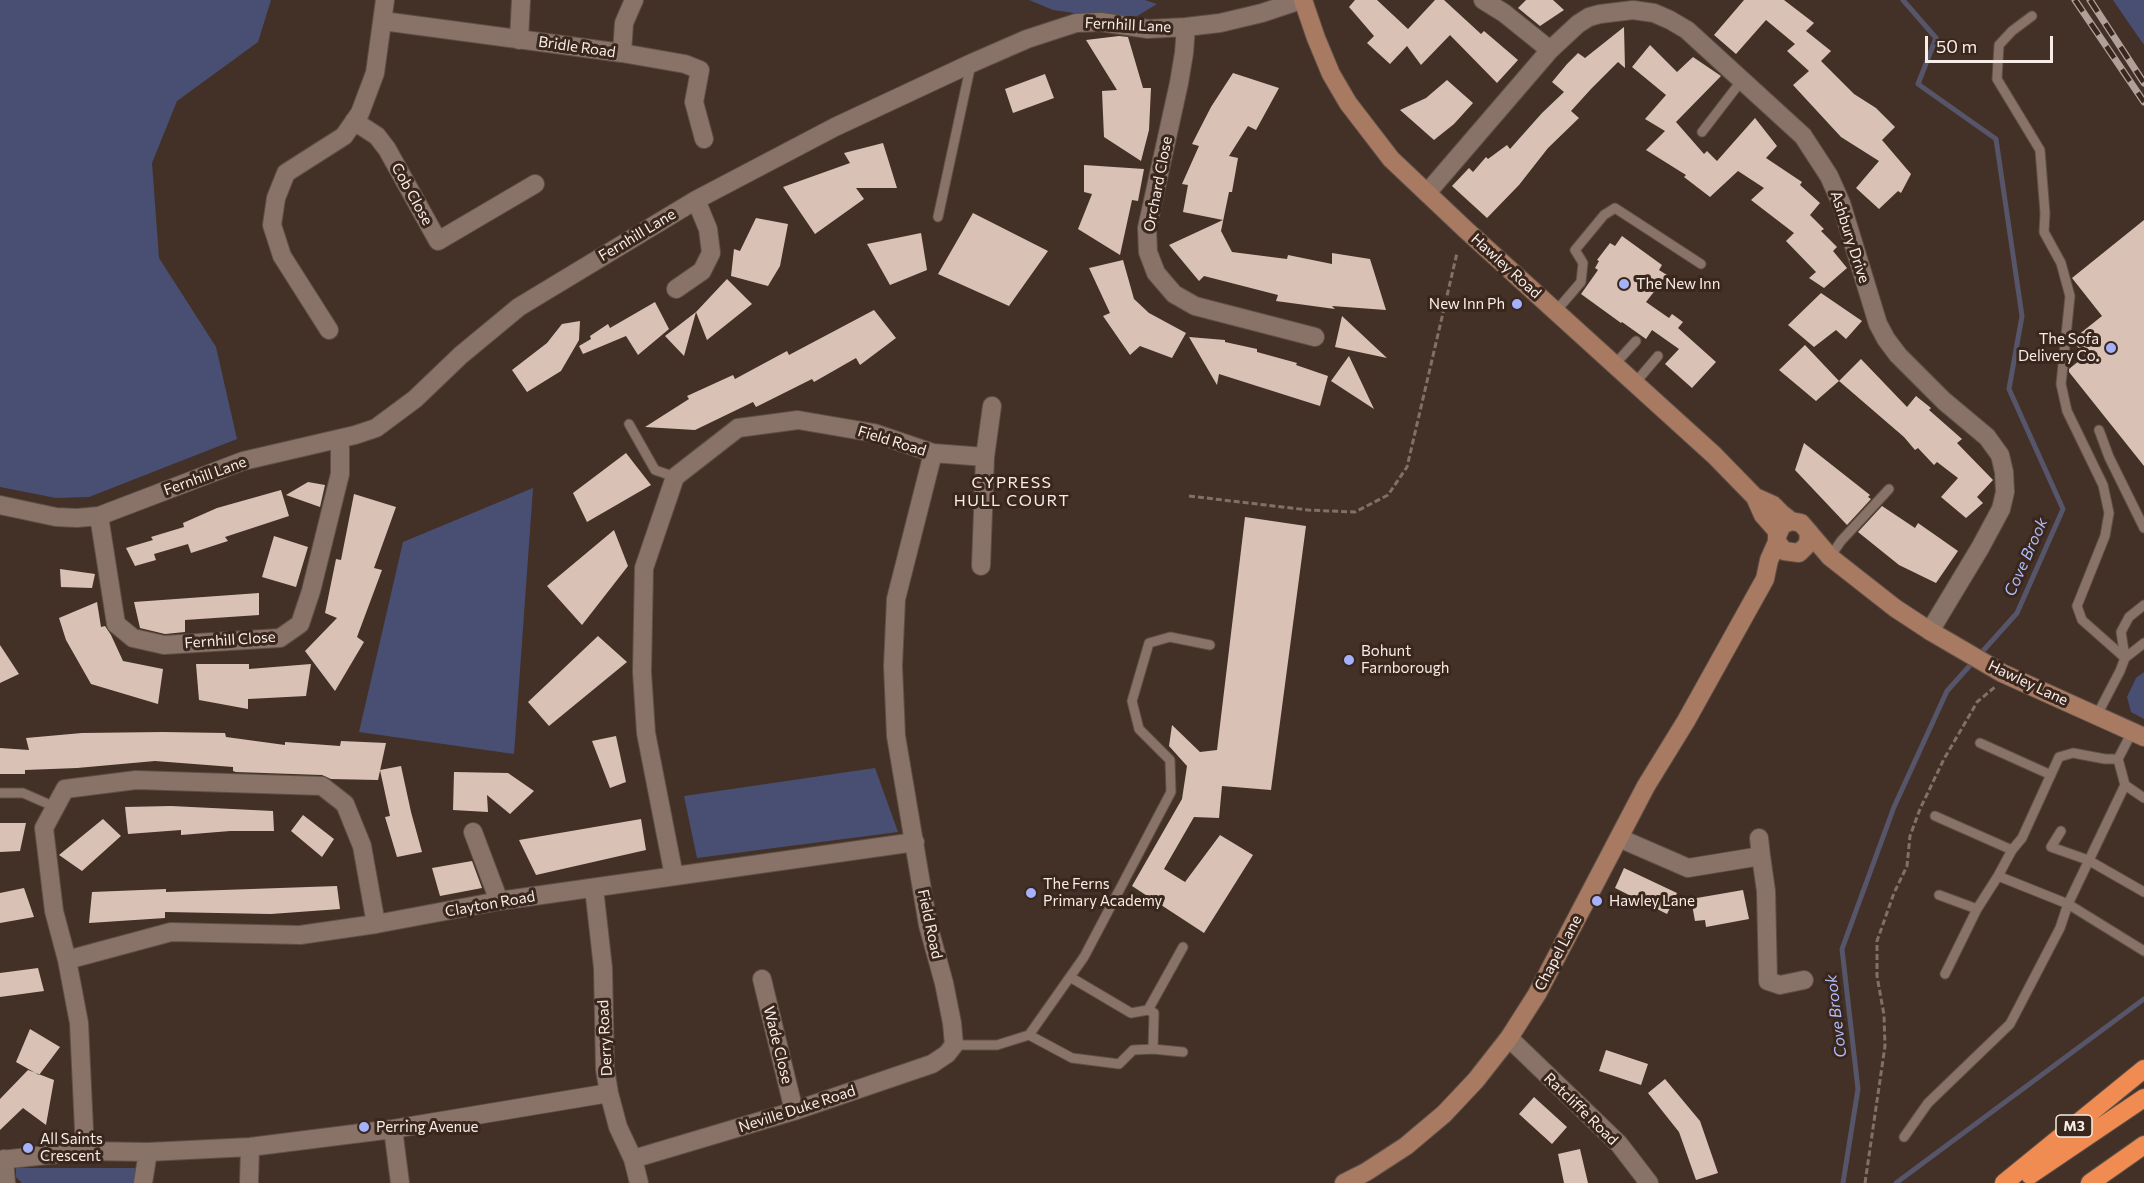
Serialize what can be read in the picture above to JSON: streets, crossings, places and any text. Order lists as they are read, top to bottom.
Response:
{
  "streets": {
    "highway": ["M3"],
    "main road": ["Hawley Road", "Hawley Lane", "Chapel Lane"],
    "street": [
      "Fernhill Lane",
      "Bridle Road",
      "Orchard Close",
      "Cob Close",
      "Ashbury Drive",
      "Field Road",
      "Fernhill Close",
      "Clayton Road",
      "Derry Road",
      "Wade Close",
      "Neville Duke Road",
      "Ratcliffe Road"
    ]
  },
  "crossings": [
    ["Fernhill Lane", "Orchard Close"],
    ["Fernhill Lane", "Hawley Road"],
    ["Fernhill Lane", "Fernhill Close"],
    ["Ashbury Drive", "Hawley Road"],
    ["Ashbury Drive", "Hawley Lane"],
    ["Hawley Road", "Hawley Lane"],
    ["Hawley Road", "Chapel Lane"],
    ["Field Road", "Clayton Road"],
    ["Field Road", "Neville Duke Road"],
    ["Hawley Lane", "Chapel Lane"],
    ["Clayton Road", "Derry Road"],
    ["Chapel Lane", "Ratcliffe Road"],
    ["Derry Road", "Neville Duke Road"],
    ["Wade Close", "Neville Duke Road"]
  ],
  "districts": ["CYPRESS HULL COURT"],
  "water": ["Cove Brook"],
  "places": [
    "The New Inn",
    "New Inn Ph",
    "The Sofa Delivery Co.",
    "Bohunt Farnborough",
    "The Ferns Primary Academy",
    "Hawley Lane",
    "Perring Avenue",
    "All Saints Crescent"
  ],
  "scale_bar": "50 m"
}
